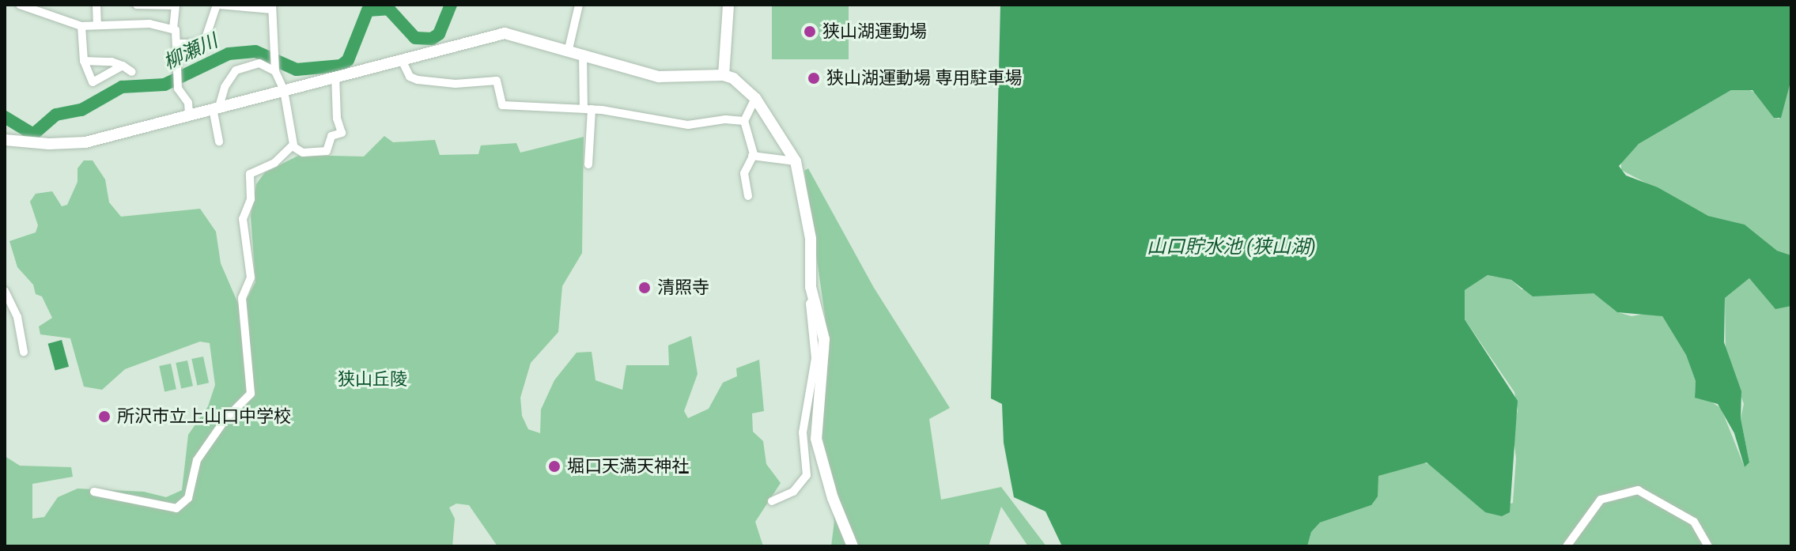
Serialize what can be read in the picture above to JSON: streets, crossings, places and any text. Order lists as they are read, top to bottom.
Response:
{
  "water": ["柳瀬川", "山口貯水池 (狭山湖)"],
  "parks": ["狭山丘陵"],
  "places": [
    "狭山湖運動場",
    "狭山湖運動場 専用駐車場",
    "清照寺",
    "所沢市立上山口中学校",
    "堀口天満天神社"
  ]
}
